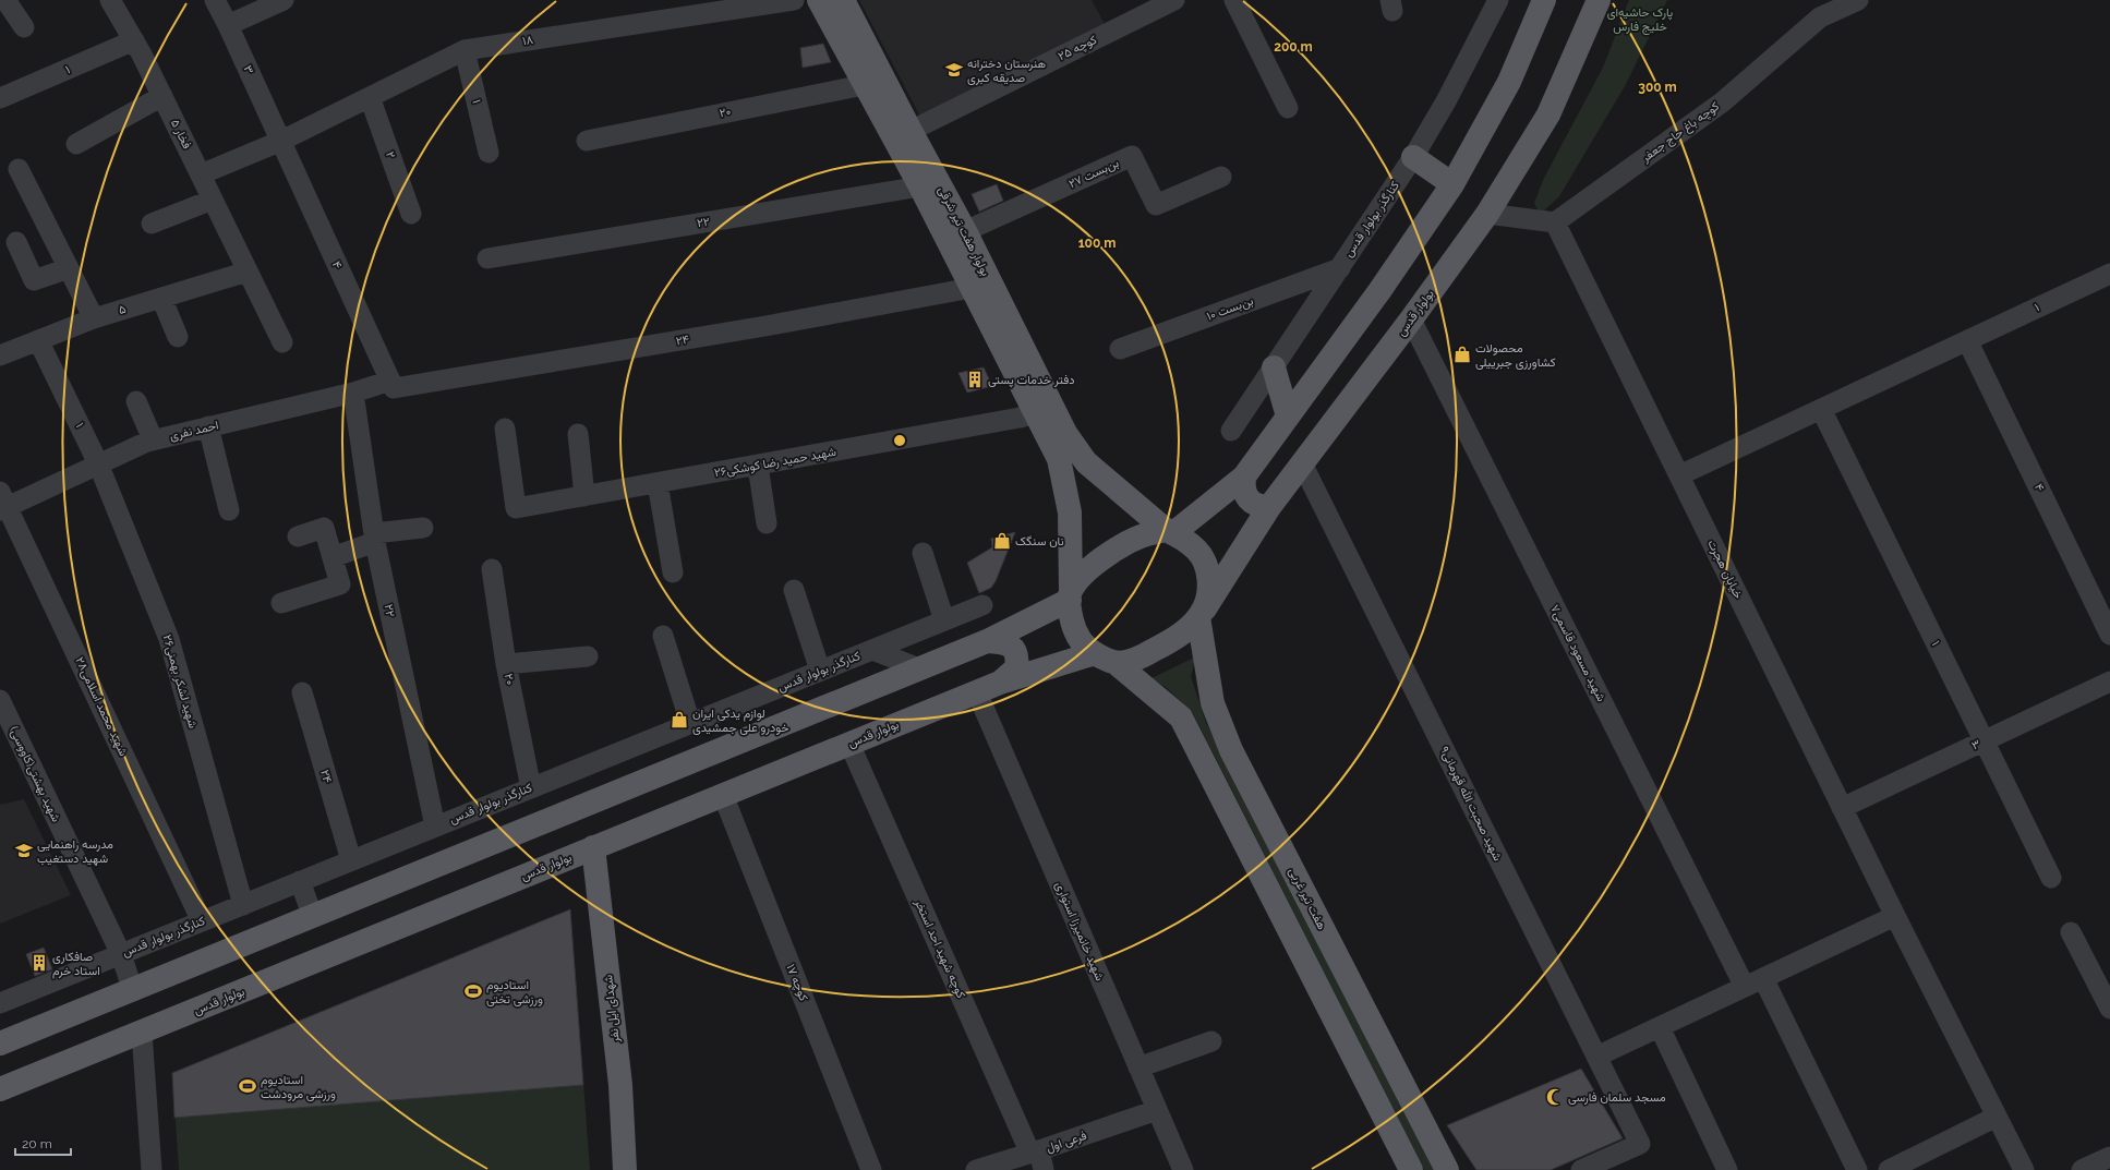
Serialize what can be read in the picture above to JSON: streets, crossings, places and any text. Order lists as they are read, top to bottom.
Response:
{
  "streets": {
    "main road": [
      "بولوار هفت تیر شرقی",
      "بولوار قدس",
      "هفت تیر غربی",
      "شهدای ایل نفر"
    ],
    "street": [
      "۱۸",
      "کوچه ۲۵",
      "۱",
      "۳",
      "۲۰",
      "کوچه باغ حاج جعفر",
      "فخار ۵",
      "۲",
      "بن‌بست ۲۷",
      "کنارگذر بولوار قدس",
      "۲۲",
      "۴",
      "بن‌بست ۱۰",
      "۵",
      "۲۴",
      "احمد نفری",
      "شهید حمید رضا کوشکی۲۶",
      "خیابان هجرت",
      "شهید مسعود قاسمی۷",
      "شهید لشکر بهمنی۲۶",
      "شهید محمد اسلامی۲۸",
      "شهید بهشتی(کاووسی)",
      "شهید صحبت الله قهرمانی۹",
      "شهید خانمیرزا استواری",
      "کوچه شهید احد استخر",
      "کوچه ۱۷",
      "فرعی اول"
    ]
  },
  "crossings": [
    ["۱۸", "۱"],
    ["۱۸", "۳"],
    ["۱۸", "فخار ۵"],
    ["۱۸", "۲"],
    ["۱۸", "۴"],
    ["کوچه ۲۵", "بولوار هفت تیر شرقی"],
    ["۱", "۳"],
    ["۱", "فخار ۵"],
    ["۱", "۴"],
    ["۱", "۵"],
    ["۱", "احمد نفری"],
    ["۱", "خیابان هجرت"],
    ["۱", "شهید لشکر بهمنی۲۶"],
    ["۳", "۴"],
    ["۳", "خیابان هجرت"],
    ["۲۰", "کنارگذر بولوار قدس"],
    ["۲۰", "بولوار هفت تیر شرقی"],
    ["کوچه باغ حاج جعفر", "خیابان هجرت"],
    ["فخار ۵", "۵"],
    ["بن‌بست ۲۷", "بولوار هفت تیر شرقی"],
    ["کنارگذر بولوار قدس", "۲۲"],
    ["کنارگذر بولوار قدس", "بن‌بست ۱۰"],
    ["کنارگذر بولوار قدس", "۲۴"],
    ["کنارگذر بولوار قدس", "شهید لشکر بهمنی۲۶"],
    ["کنارگذر بولوار قدس", "شهید محمد اسلامی۲۸"],
    ["کنارگذر بولوار قدس", "شهید بهشتی(کاووسی)"],
    ["۲۲", "بولوار هفت تیر شرقی"],
    ["۲۲", "احمد نفری"],
    ["بولوار هفت تیر شرقی", "بولوار قدس"],
    ["بولوار هفت تیر شرقی", "۲۴"],
    ["بولوار هفت تیر شرقی", "شهید حمید رضا کوشکی۲۶"],
    ["بولوار هفت تیر شرقی", "هفت تیر غربی"],
    ["۴", "۲۴"],
    ["۴", "احمد نفری"],
    ["بولوار قدس", "شهید مسعود قاسمی۷"],
    ["بولوار قدس", "شهید صحبت الله قهرمانی۹"],
    ["بولوار قدس", "هفت تیر غربی"],
    ["بولوار قدس", "شهید خانمیرزا استواری"],
    ["بولوار قدس", "کوچه شهید احد استخر"],
    ["بولوار قدس", "کوچه ۱۷"],
    ["بولوار قدس", "شهدای ایل نفر"],
    ["۲۴", "احمد نفری"],
    ["احمد نفری", "شهید لشکر بهمنی۲۶"],
    ["احمد نفری", "شهید محمد اسلامی۲۸"],
    ["شهید خانمیرزا استواری", "فرعی اول"],
    ["کوچه شهید احد استخر", "فرعی اول"]
  ],
  "parks": ["پارک حاشیه‌ای خلیج فارس"],
  "places": {
    "school or university": ["هنرستان دخترانه صدیقه کبری", "مدرسه راهنمایی شهید دستغیب"],
    "shop": ["محصولات کشاورزی جبرییلی", "نان سنگک", "لوازم یدکی ایران خودرو علی جمشیدی"],
    "building": ["دفتر خدمات پستی", "صافکاری استاد خرم"],
    "sports": ["استادیوم ورزشی تختی", "استادیوم ورزشی مرودشت"],
    "mosque": ["مسجد سلمان فارسی"]
  },
  "scale_bar": "20 m",
  "rings": ["200 m", "300 m", "100 m"]
}
